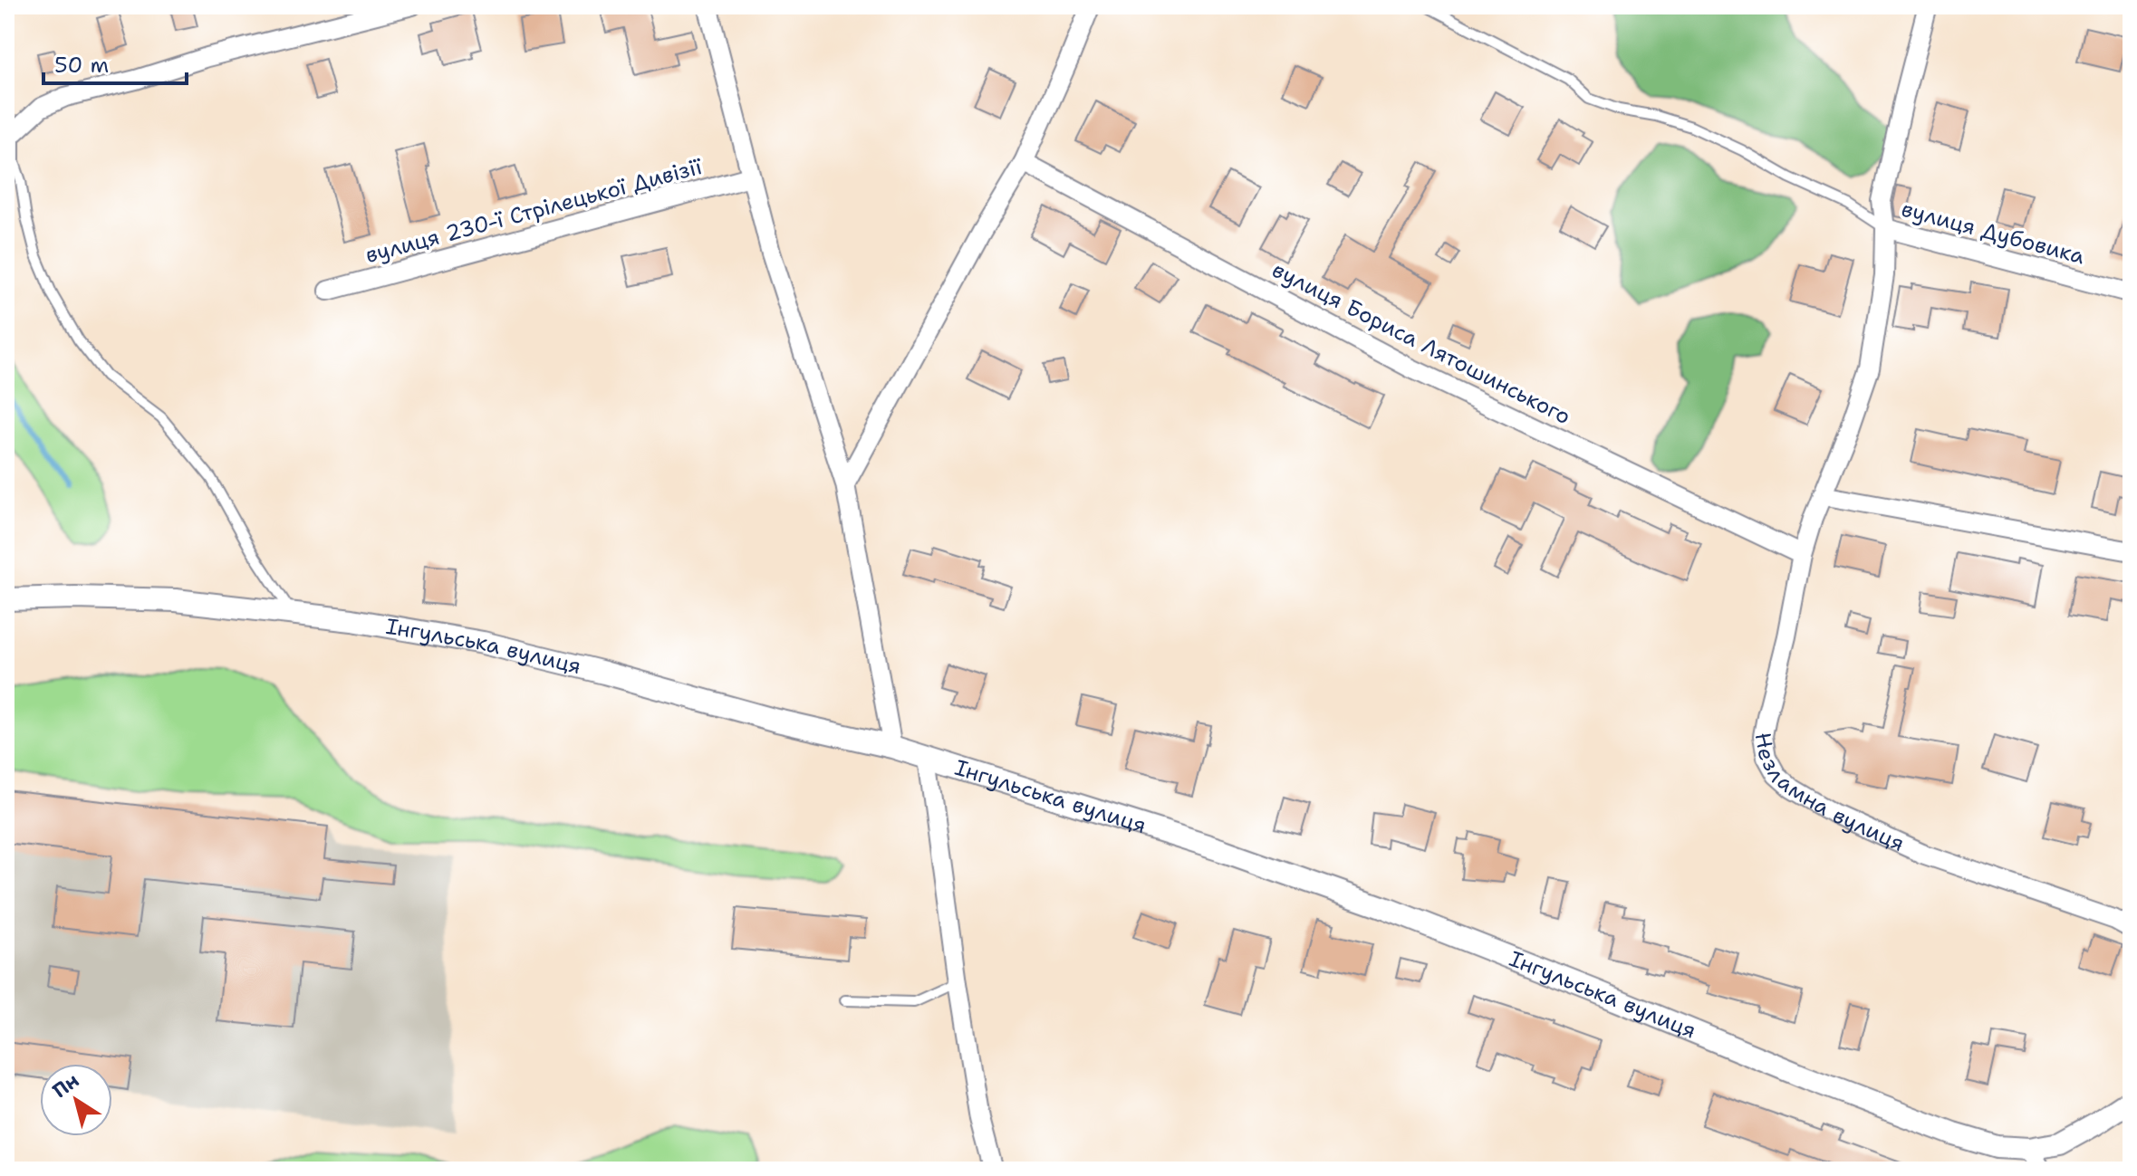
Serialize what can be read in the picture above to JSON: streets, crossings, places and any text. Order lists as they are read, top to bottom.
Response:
{
  "streets": {
    "street": [
      "вулиця 230-ї Стрілецької Дивізії",
      "вулиця Дубовика",
      "вулиця Бориса Лятошинського",
      "Інгульська вулиця",
      "Незламна вулиця"
    ]
  },
  "crossings": [
    ["вулиця Дубовика", "Незламна вулиця"],
    ["вулиця Бориса Лятошинського", "Незламна вулиця"]
  ],
  "scale_bar": "50 m",
  "north": "top left"
}
